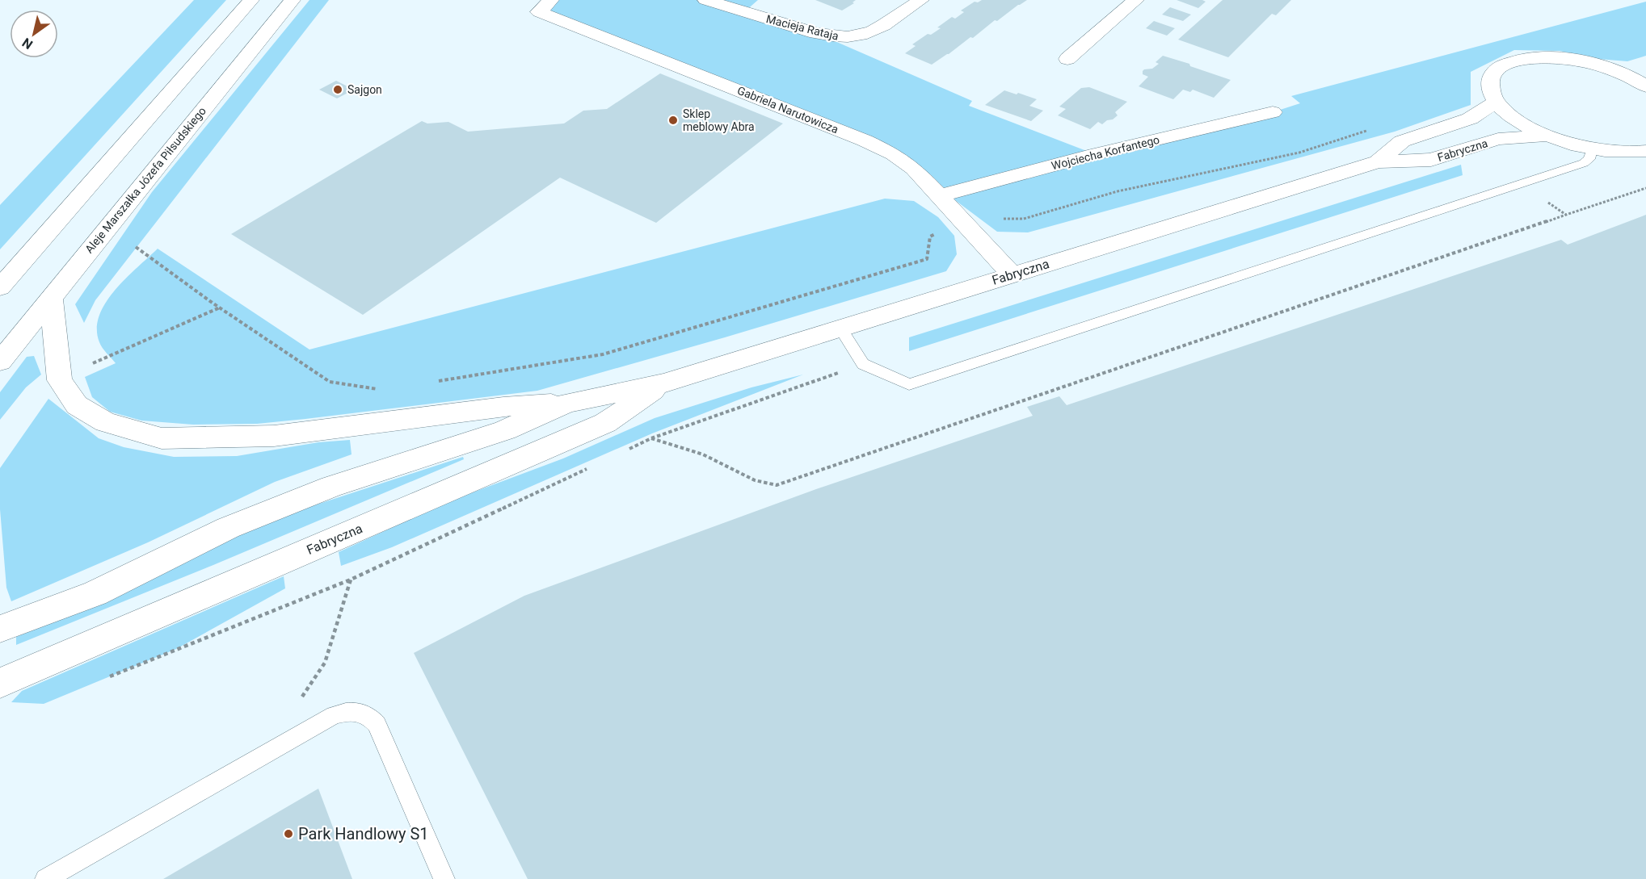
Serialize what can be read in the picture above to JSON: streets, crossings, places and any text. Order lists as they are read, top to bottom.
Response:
{
  "streets": {
    "street": [
      "Macieja Rataja",
      "Gabriela Narutowicza",
      "Fabryczna",
      "Wojciecha Korfantego",
      "Aleje Marszałka Józefa Piłsudskiego"
    ]
  },
  "crossings": [
    ["Gabriela Narutowicza", "Fabryczna"],
    ["Gabriela Narutowicza", "Wojciecha Korfantego"]
  ],
  "places": ["Sajgon", "Sklep meblowy Abra", "Park Handlowy S1"],
  "north": "bottom left"
}
